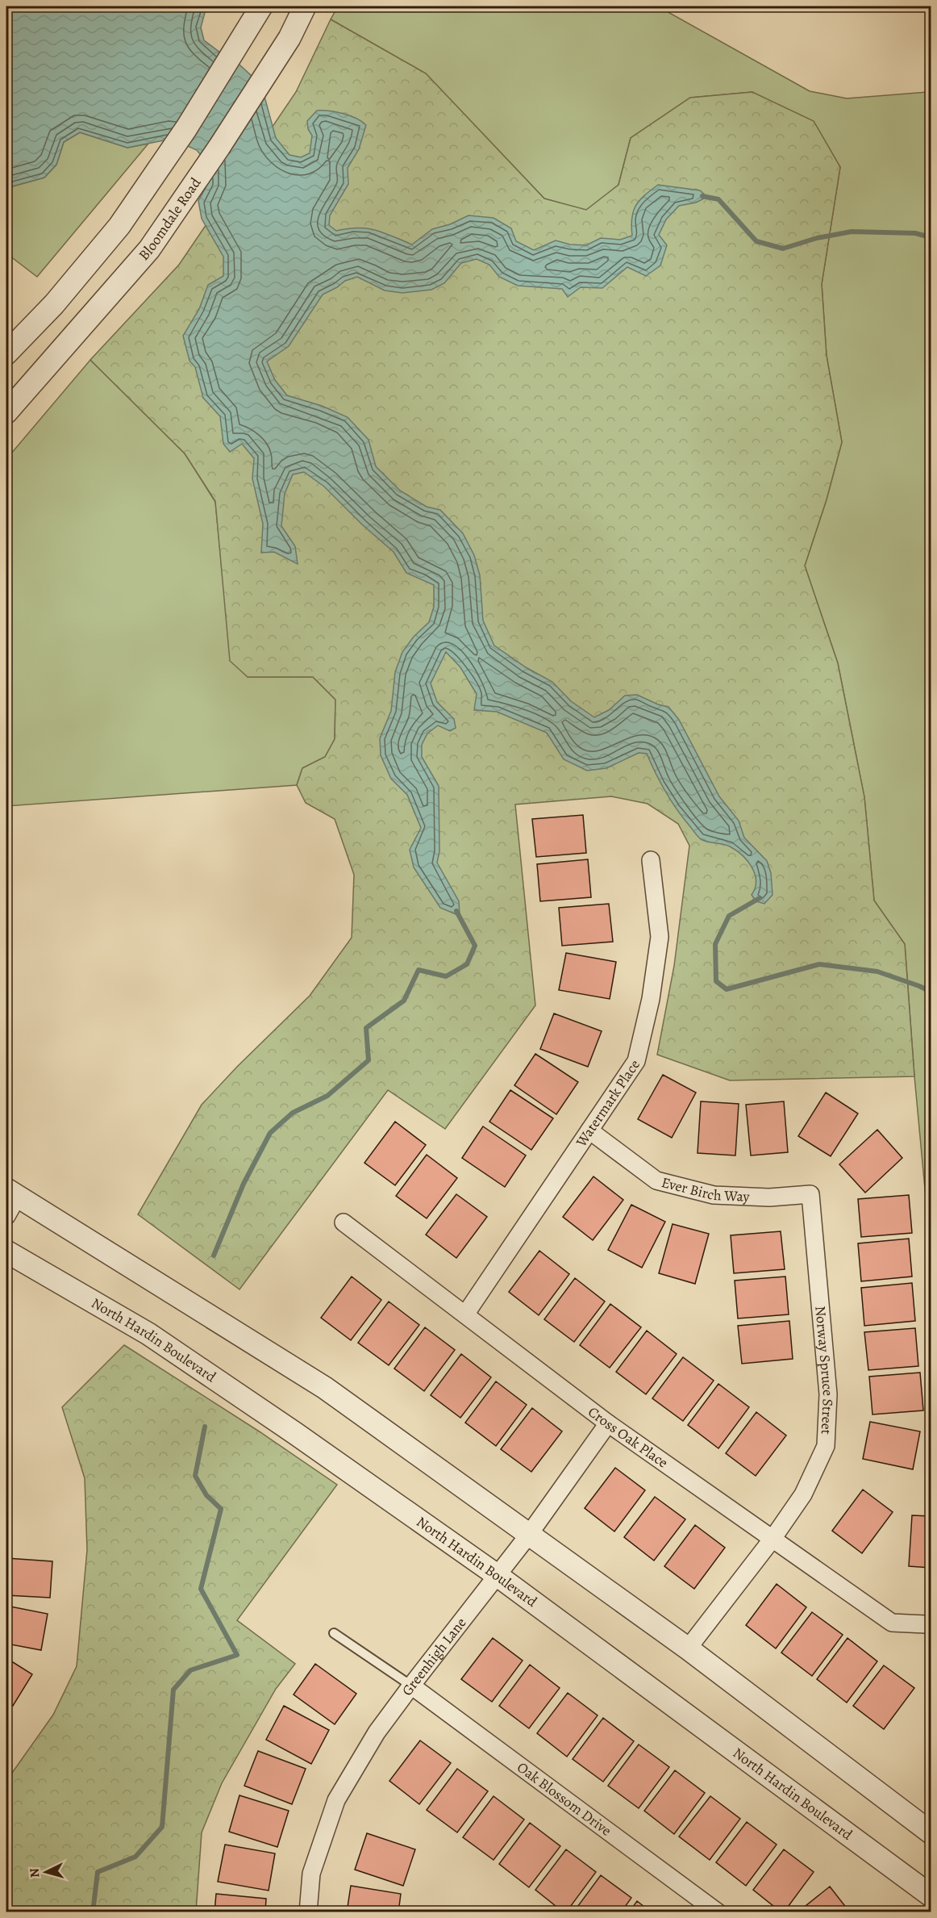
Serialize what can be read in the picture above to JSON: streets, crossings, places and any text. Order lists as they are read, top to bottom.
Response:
{
  "streets": {
    "street": [
      "Bloomdale Road",
      "Watermark Place",
      "Ever Birch Way",
      "North Hardin Boulevard",
      "Norway Spruce Street",
      "Cross Oak Place",
      "Greenhigh Lane",
      "Oak Blossom Drive"
    ]
  },
  "crossings": [
    ["Watermark Place", "Ever Birch Way"],
    ["Watermark Place", "Cross Oak Place"],
    ["Ever Birch Way", "Norway Spruce Street"],
    ["North Hardin Boulevard", "Greenhigh Lane"],
    ["Norway Spruce Street", "Cross Oak Place"],
    ["Cross Oak Place", "Greenhigh Lane"],
    ["Greenhigh Lane", "Oak Blossom Drive"]
  ],
  "north": "left"
}
